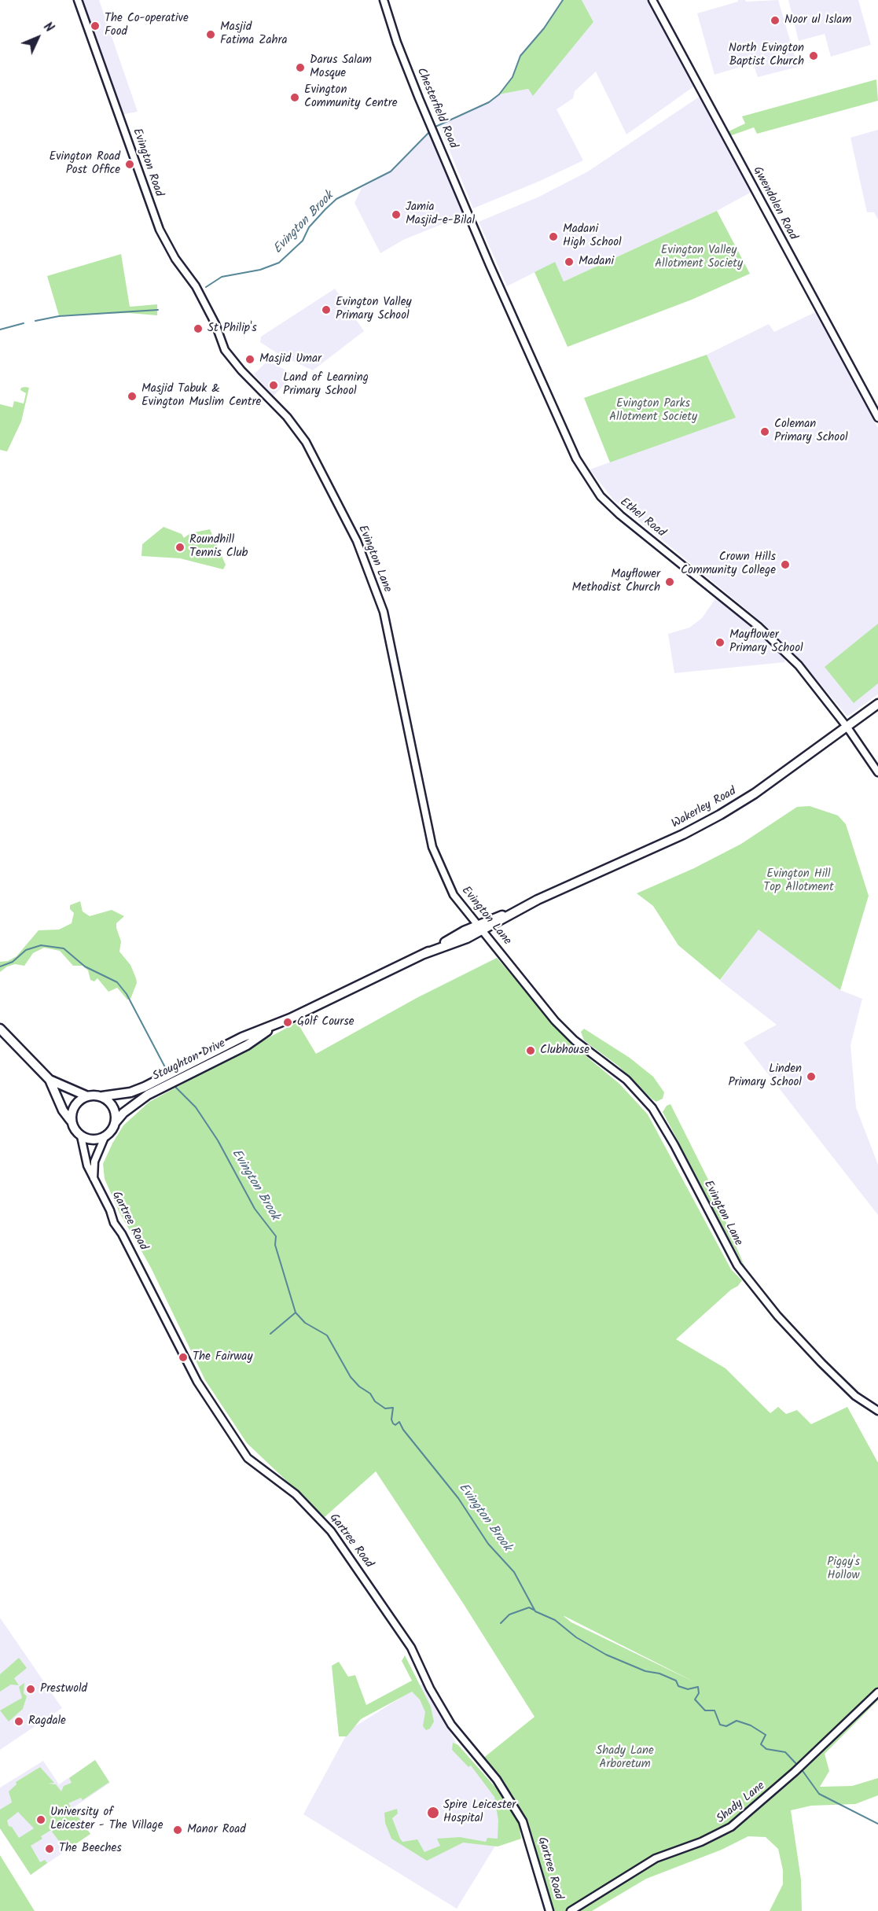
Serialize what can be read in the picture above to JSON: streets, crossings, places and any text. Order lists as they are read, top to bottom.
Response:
{
  "streets": {
    "highway": ["Wakerley Road", "Stoughton Drive"],
    "street": [
      "Chesterfield Road",
      "Evington Road",
      "Gwendolen Road",
      "Ethel Road",
      "Evington Lane",
      "Gartree Road",
      "Shady Lane"
    ]
  },
  "crossings": [
    ["Chesterfield Road", "Ethel Road"],
    ["Evington Road", "Evington Lane"],
    ["Ethel Road", "Wakerley Road"],
    ["Evington Lane", "Wakerley Road"],
    ["Evington Lane", "Stoughton Drive"],
    ["Wakerley Road", "Stoughton Drive"],
    ["Stoughton Drive", "Gartree Road"]
  ],
  "water": ["Evington Brook"],
  "parks": [
    "Evington Valley Allotment Society",
    "Evington Parks Allotment Society",
    "Evington Hill Top Allotment",
    "Piggy's Hollow",
    "Shady Lane Arboretum"
  ],
  "places": [
    "Noor ul Islam",
    "The Co-operative Food",
    "Masjid Fatima Zahra",
    "North Evington Baptist Church",
    "Darus Salam Mosque",
    "Evington Community Centre",
    "Evington Road Post Office",
    "Jamia Masjid-e-Bilal",
    "Madani High School",
    "Madani",
    "Evington Valley Primary School",
    "St Philip's",
    "Masjid Umar",
    "Land of Learning Primary School",
    "Masjid Tabuk & Evington Muslim Centre",
    "Coleman Primary School",
    "Roundhill Tennis Club",
    "Crown Hills Community College",
    "Mayflower Methodist Church",
    "Mayflower Primary School",
    "Golf Course",
    "Clubhouse",
    "Linden Primary School",
    "The Fairway",
    "Prestwold",
    "Ragdale",
    "Spire Leicester Hospital",
    "University of Leicester - The Village",
    "Manor Road",
    "The Beeches"
  ],
  "north": "top right"
}
